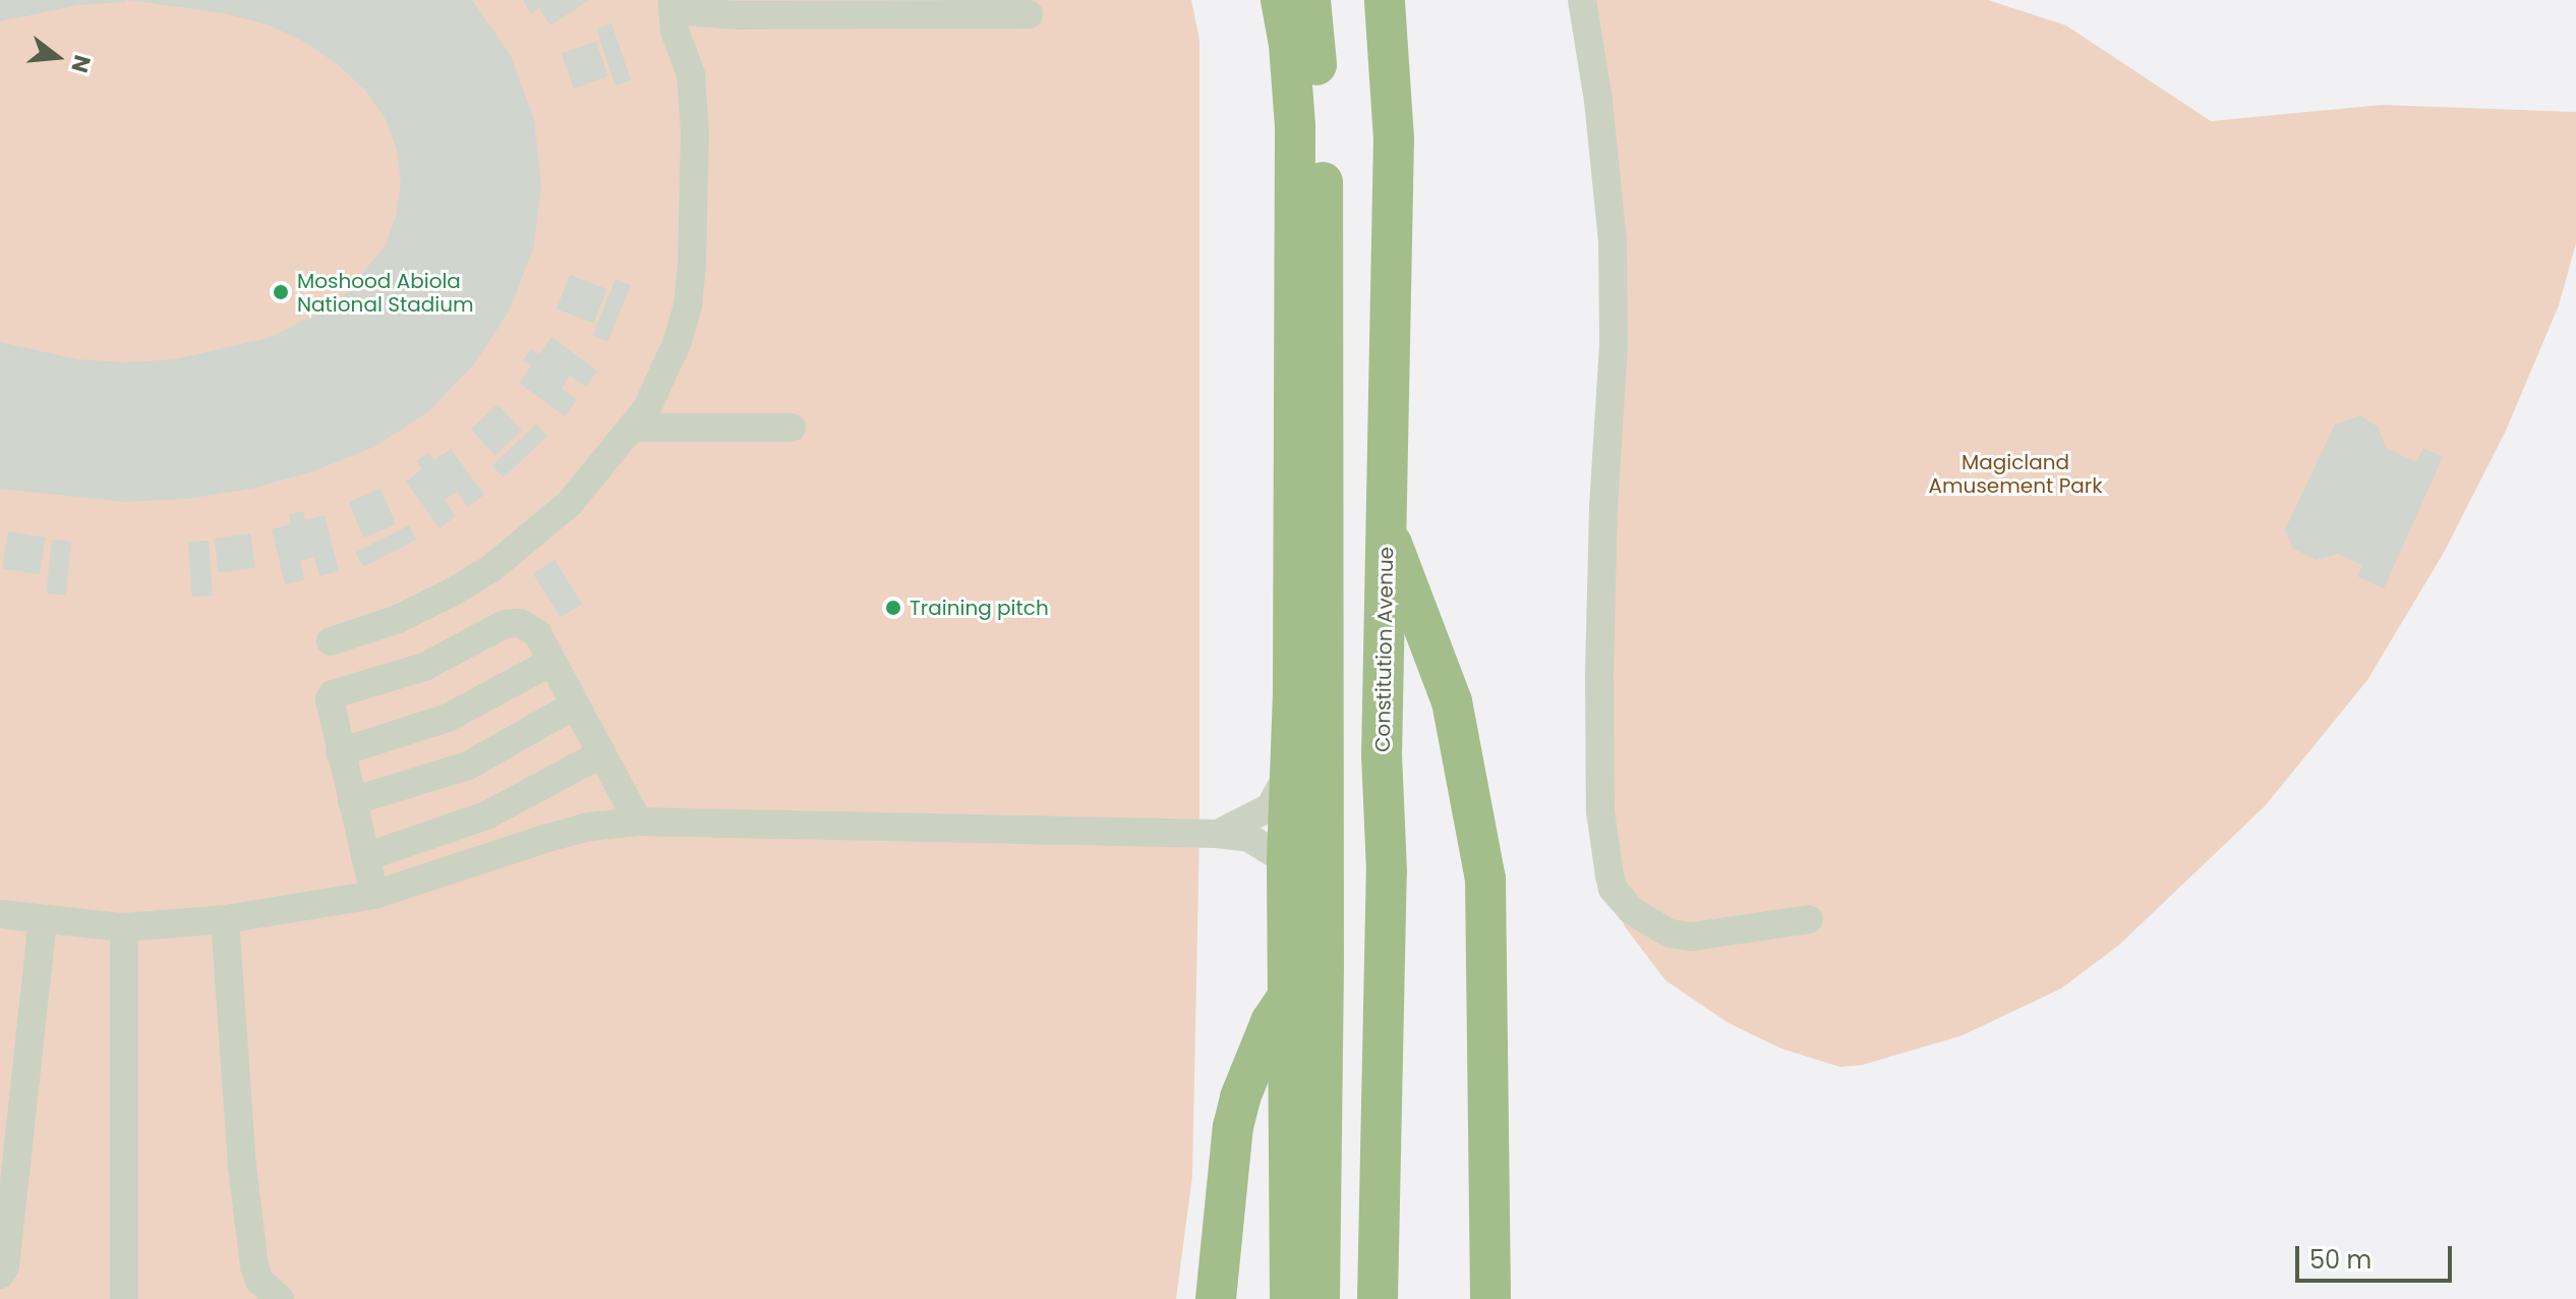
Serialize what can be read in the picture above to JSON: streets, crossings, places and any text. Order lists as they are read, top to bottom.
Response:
{
  "streets": {
    "highway": ["Constitution Avenue"]
  },
  "parks": ["Magicland Amusement Park"],
  "places": ["Moshood Abiola National Stadium", "Training pitch"],
  "scale_bar": "50 m",
  "north": "right"
}
